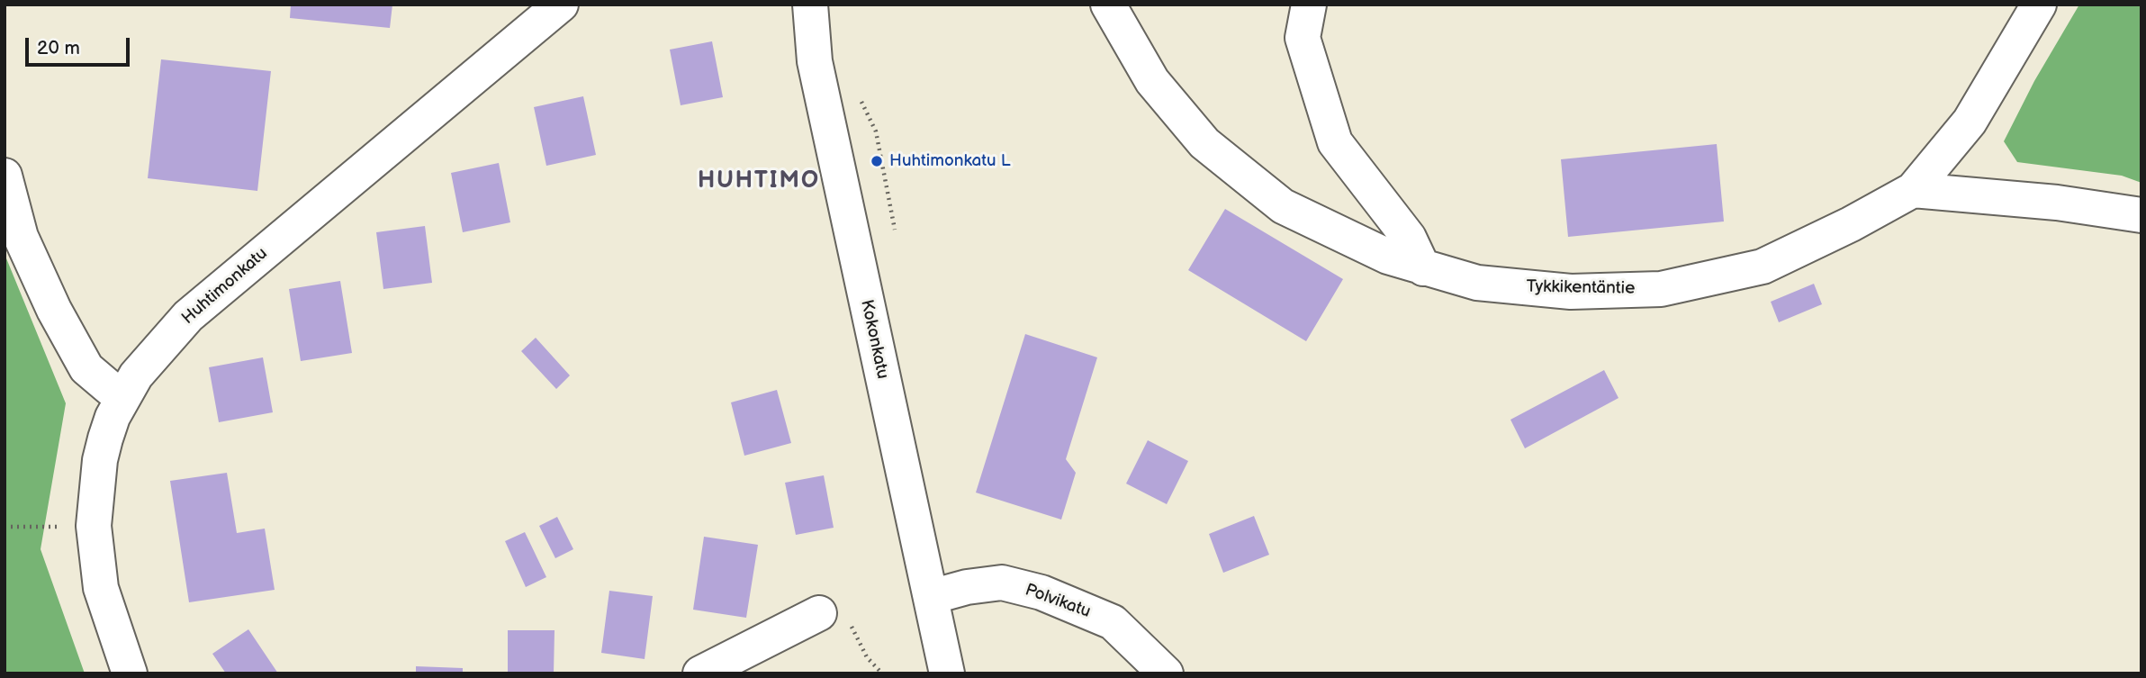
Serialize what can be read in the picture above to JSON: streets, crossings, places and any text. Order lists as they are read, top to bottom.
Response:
{
  "streets": {
    "street": [
      "Huhtimonkatu",
      "Tykkikentäntie",
      "Kokonkatu",
      "Polvikatu"
    ]
  },
  "crossings": [
    ["Kokonkatu", "Polvikatu"]
  ],
  "districts": ["HUHTIMO"],
  "places": ["Huhtimonkatu L"],
  "scale_bar": "20 m"
}
